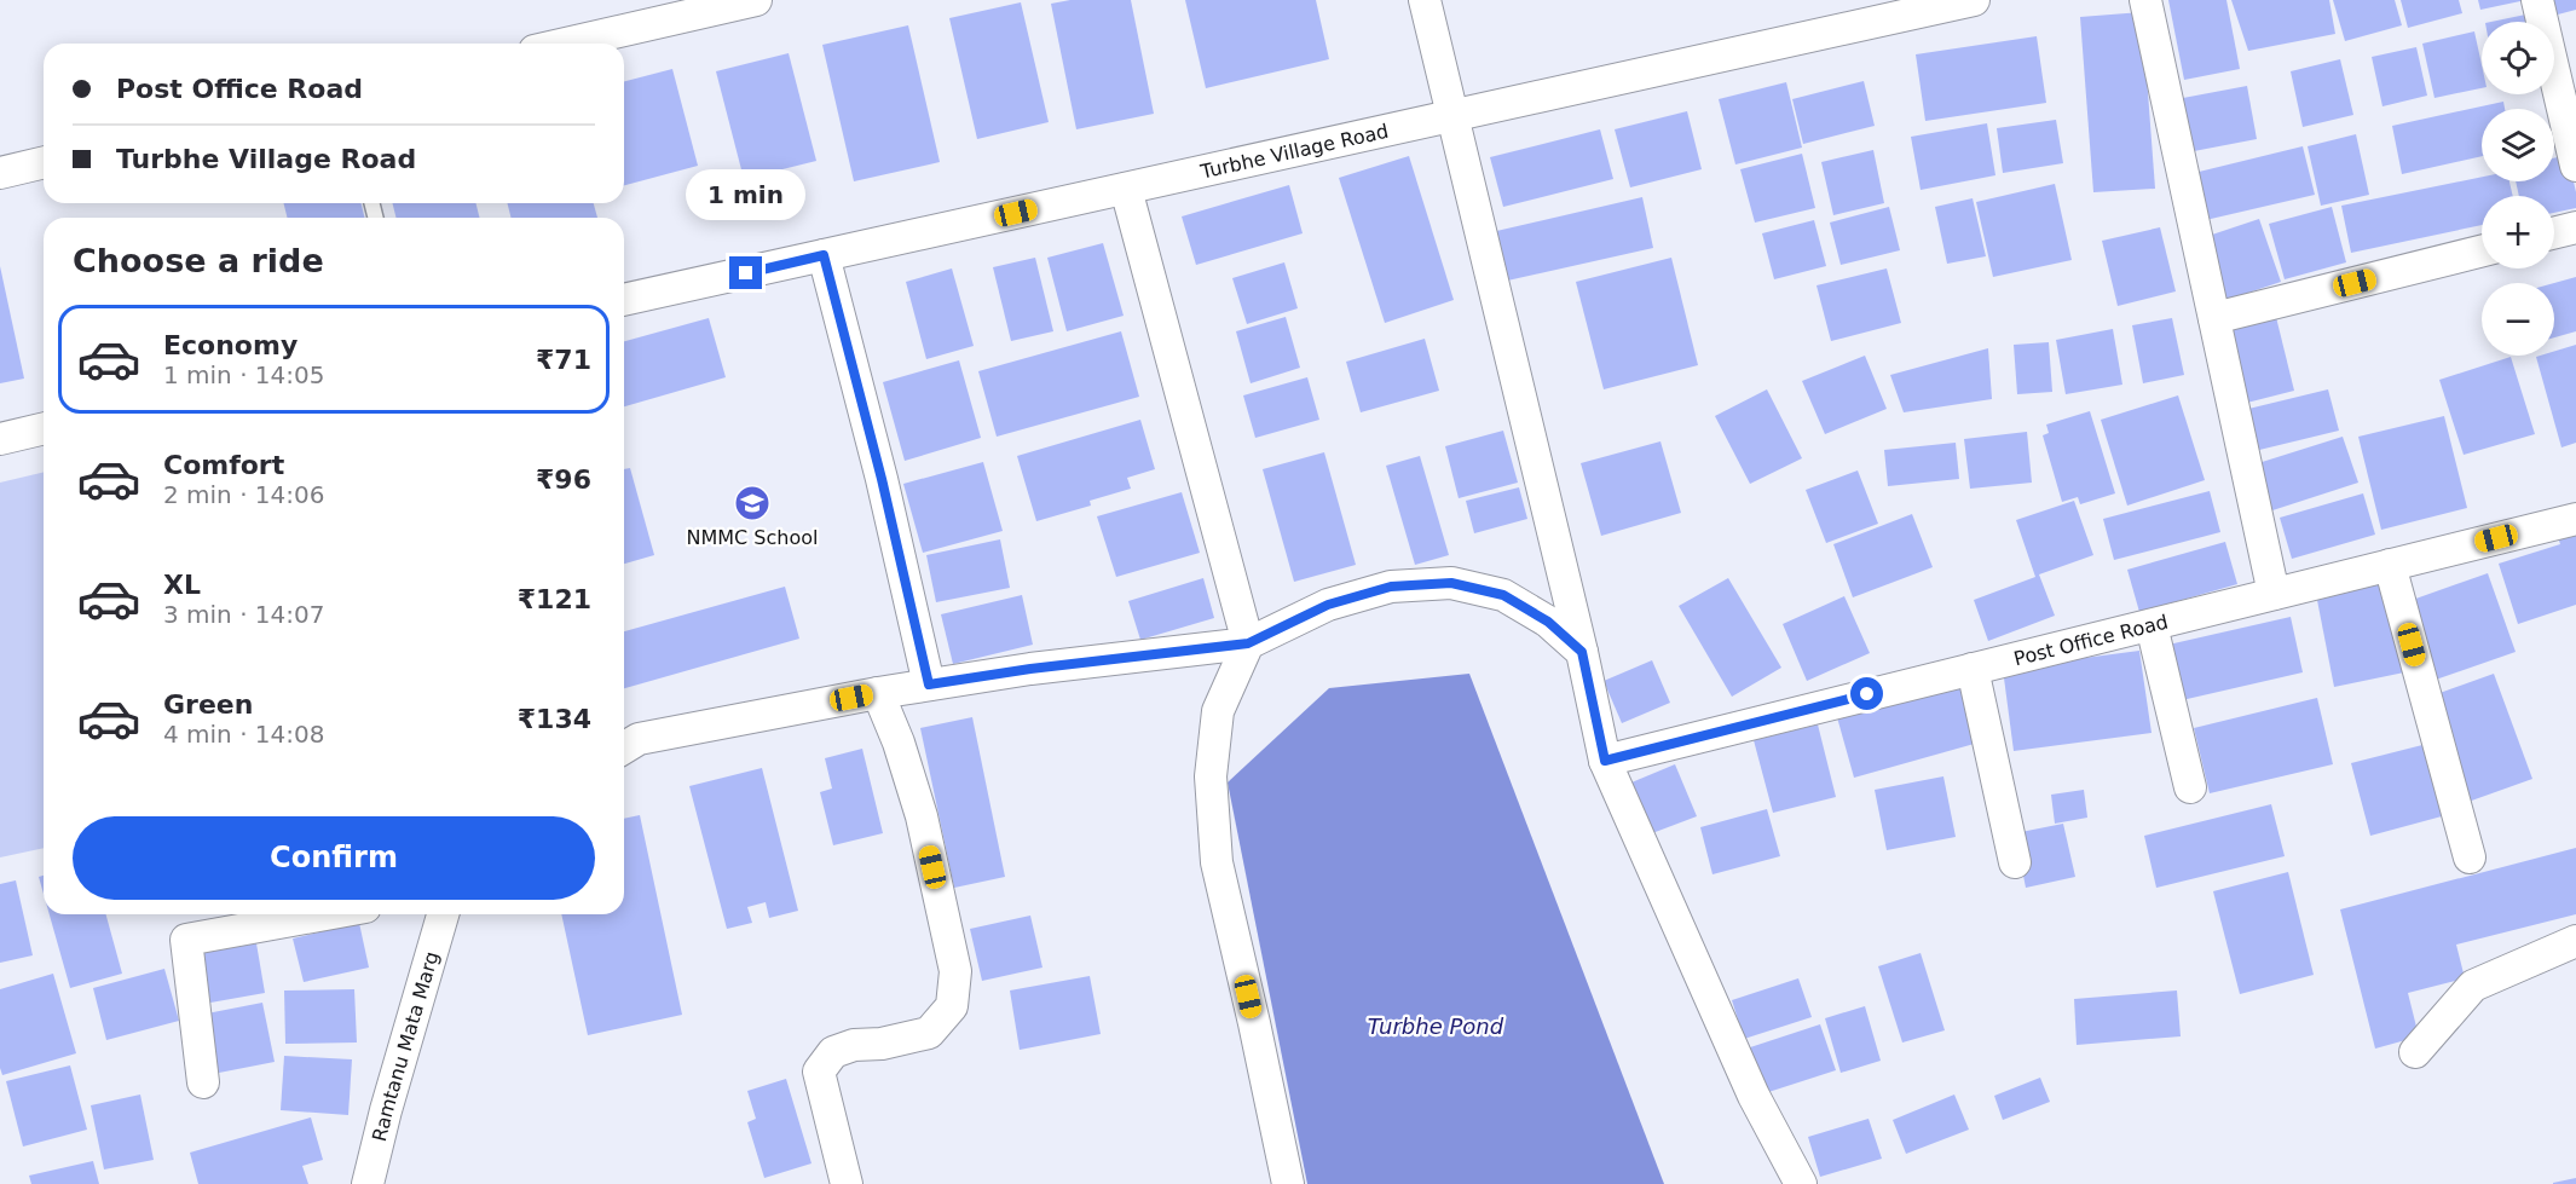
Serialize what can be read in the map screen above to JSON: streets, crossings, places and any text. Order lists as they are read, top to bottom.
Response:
{
  "streets": {
    "street": ["Turbhe Village Road", "Post Office Road", "Ramtanu Mata Marg"]
  },
  "water": ["Turbhe Pond"],
  "places": {
    "school or university": ["NMMC School"]
  },
  "page": {
    "map_buttons": ["+", "−"],
    "banner": ["Post Office Road", "Turbhe Village Road"],
    "bubble": "1 min",
    "heading": "Choose a ride",
    "list": [
      {
        "name": "Economy",
        "note": "1 min · 14:05",
        "value": "₹71"
      },
      {
        "name": "Comfort",
        "note": "2 min · 14:06",
        "value": "₹96"
      },
      {
        "name": "XL",
        "note": "3 min · 14:07",
        "value": "₹121"
      },
      {
        "name": "Green",
        "note": "4 min · 14:08",
        "value": "₹134"
      }
    ],
    "buttons": "Confirm"
  }
}
